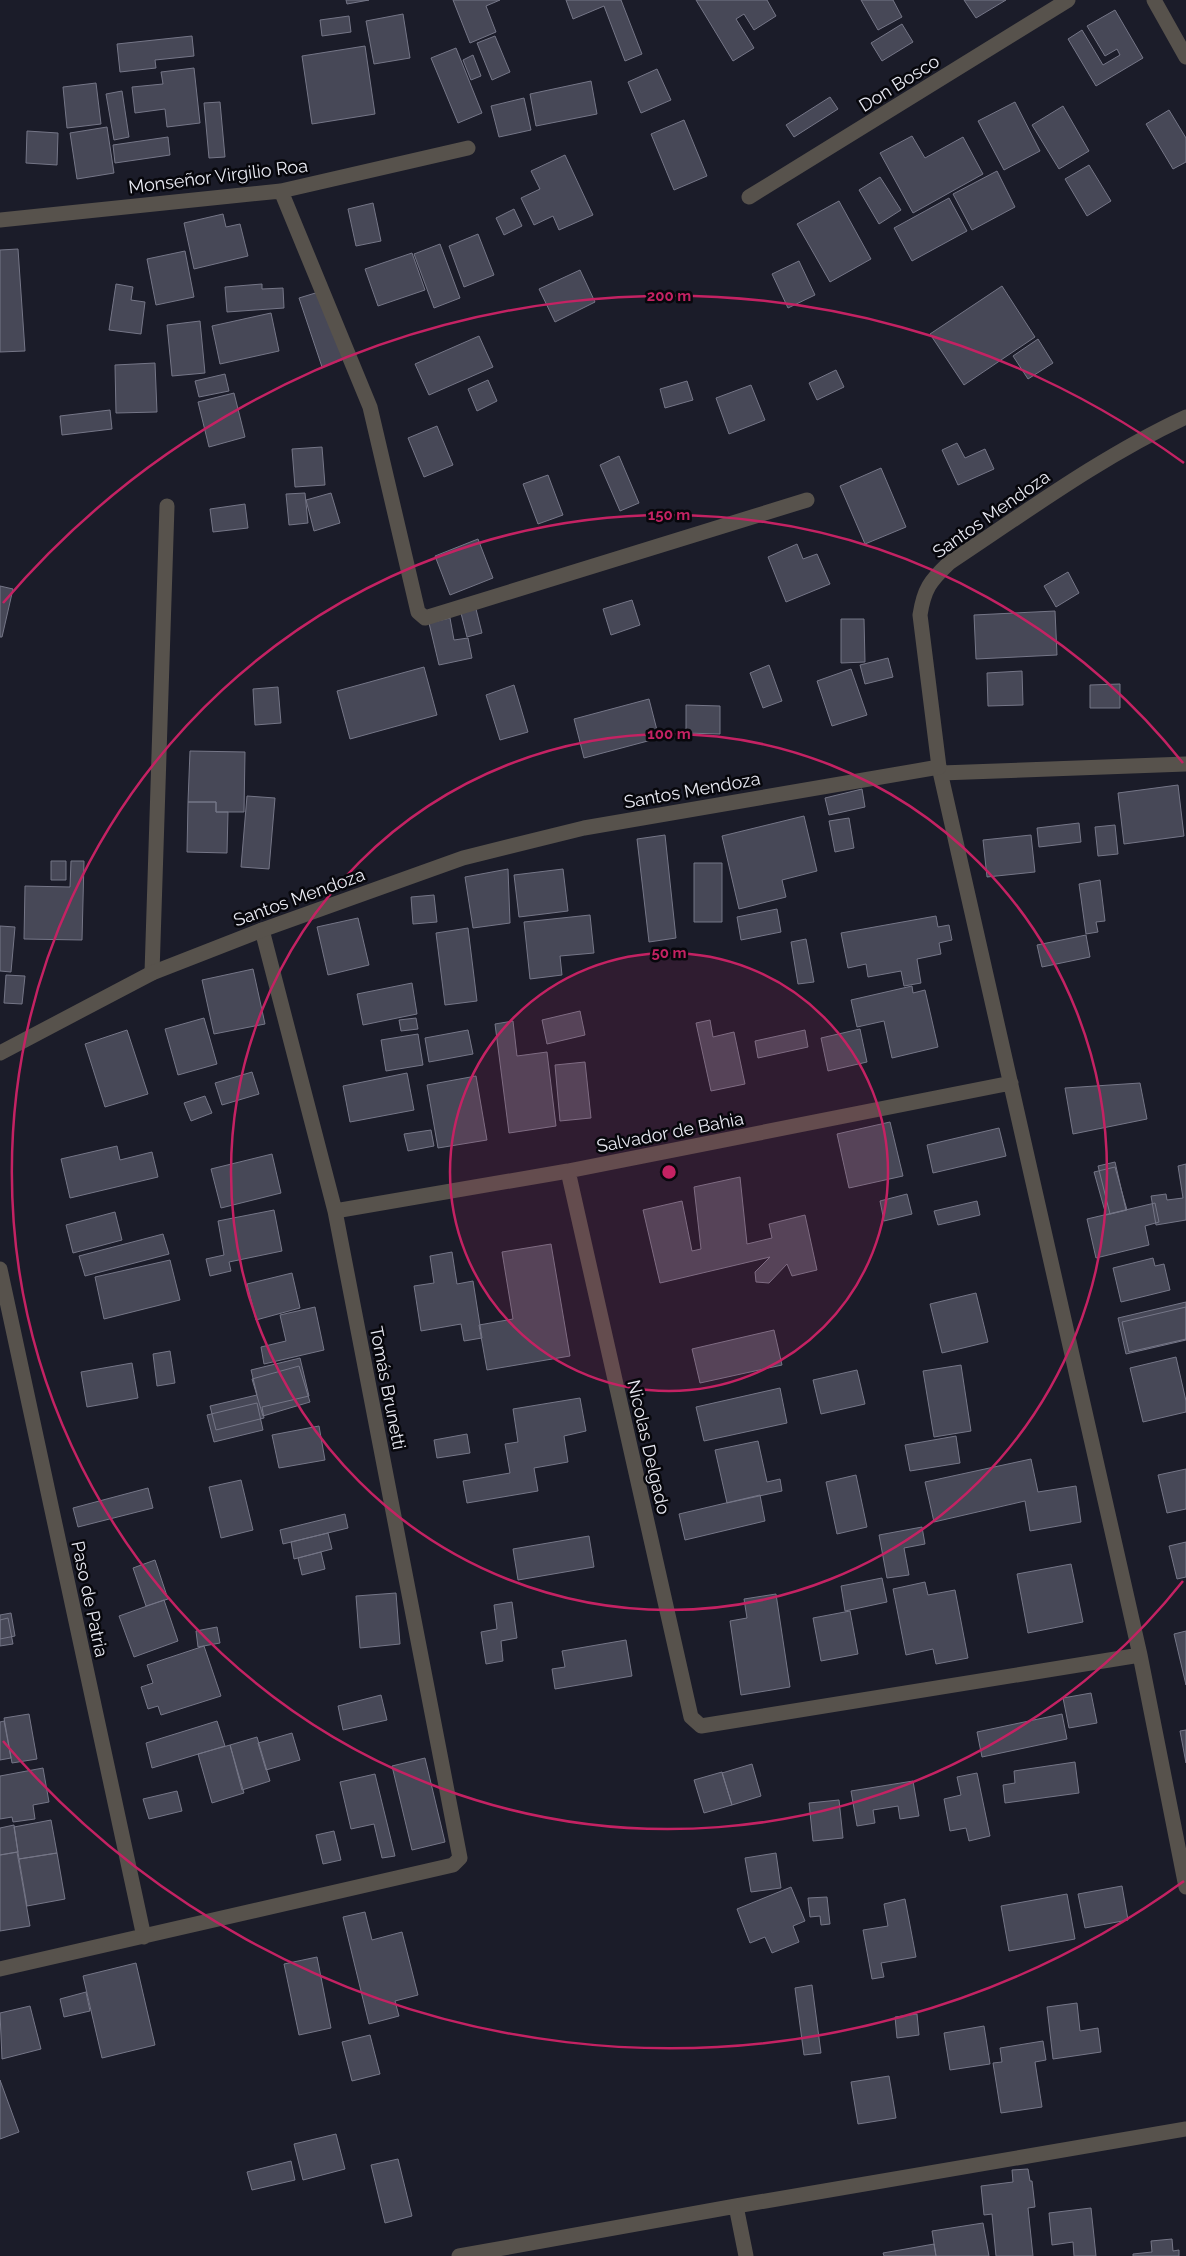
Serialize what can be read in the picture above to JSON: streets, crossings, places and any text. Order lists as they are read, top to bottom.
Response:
{
  "streets": {
    "street": [
      "Don Bosco",
      "Monseñor Virgilio Roa",
      "Santos Mendoza",
      "Salvador de Bahia",
      "Tomás Brunetti",
      "Nicolas Delgado",
      "Paso de Patria"
    ]
  },
  "crossings": [
    ["Santos Mendoza", "Tomás Brunetti"],
    ["Salvador de Bahia", "Tomás Brunetti"],
    ["Salvador de Bahia", "Nicolas Delgado"],
    ["Tomás Brunetti", "Paso de Patria"]
  ],
  "rings": [
    "200 m",
    "150 m",
    "100 m",
    "50 m"
  ]
}
